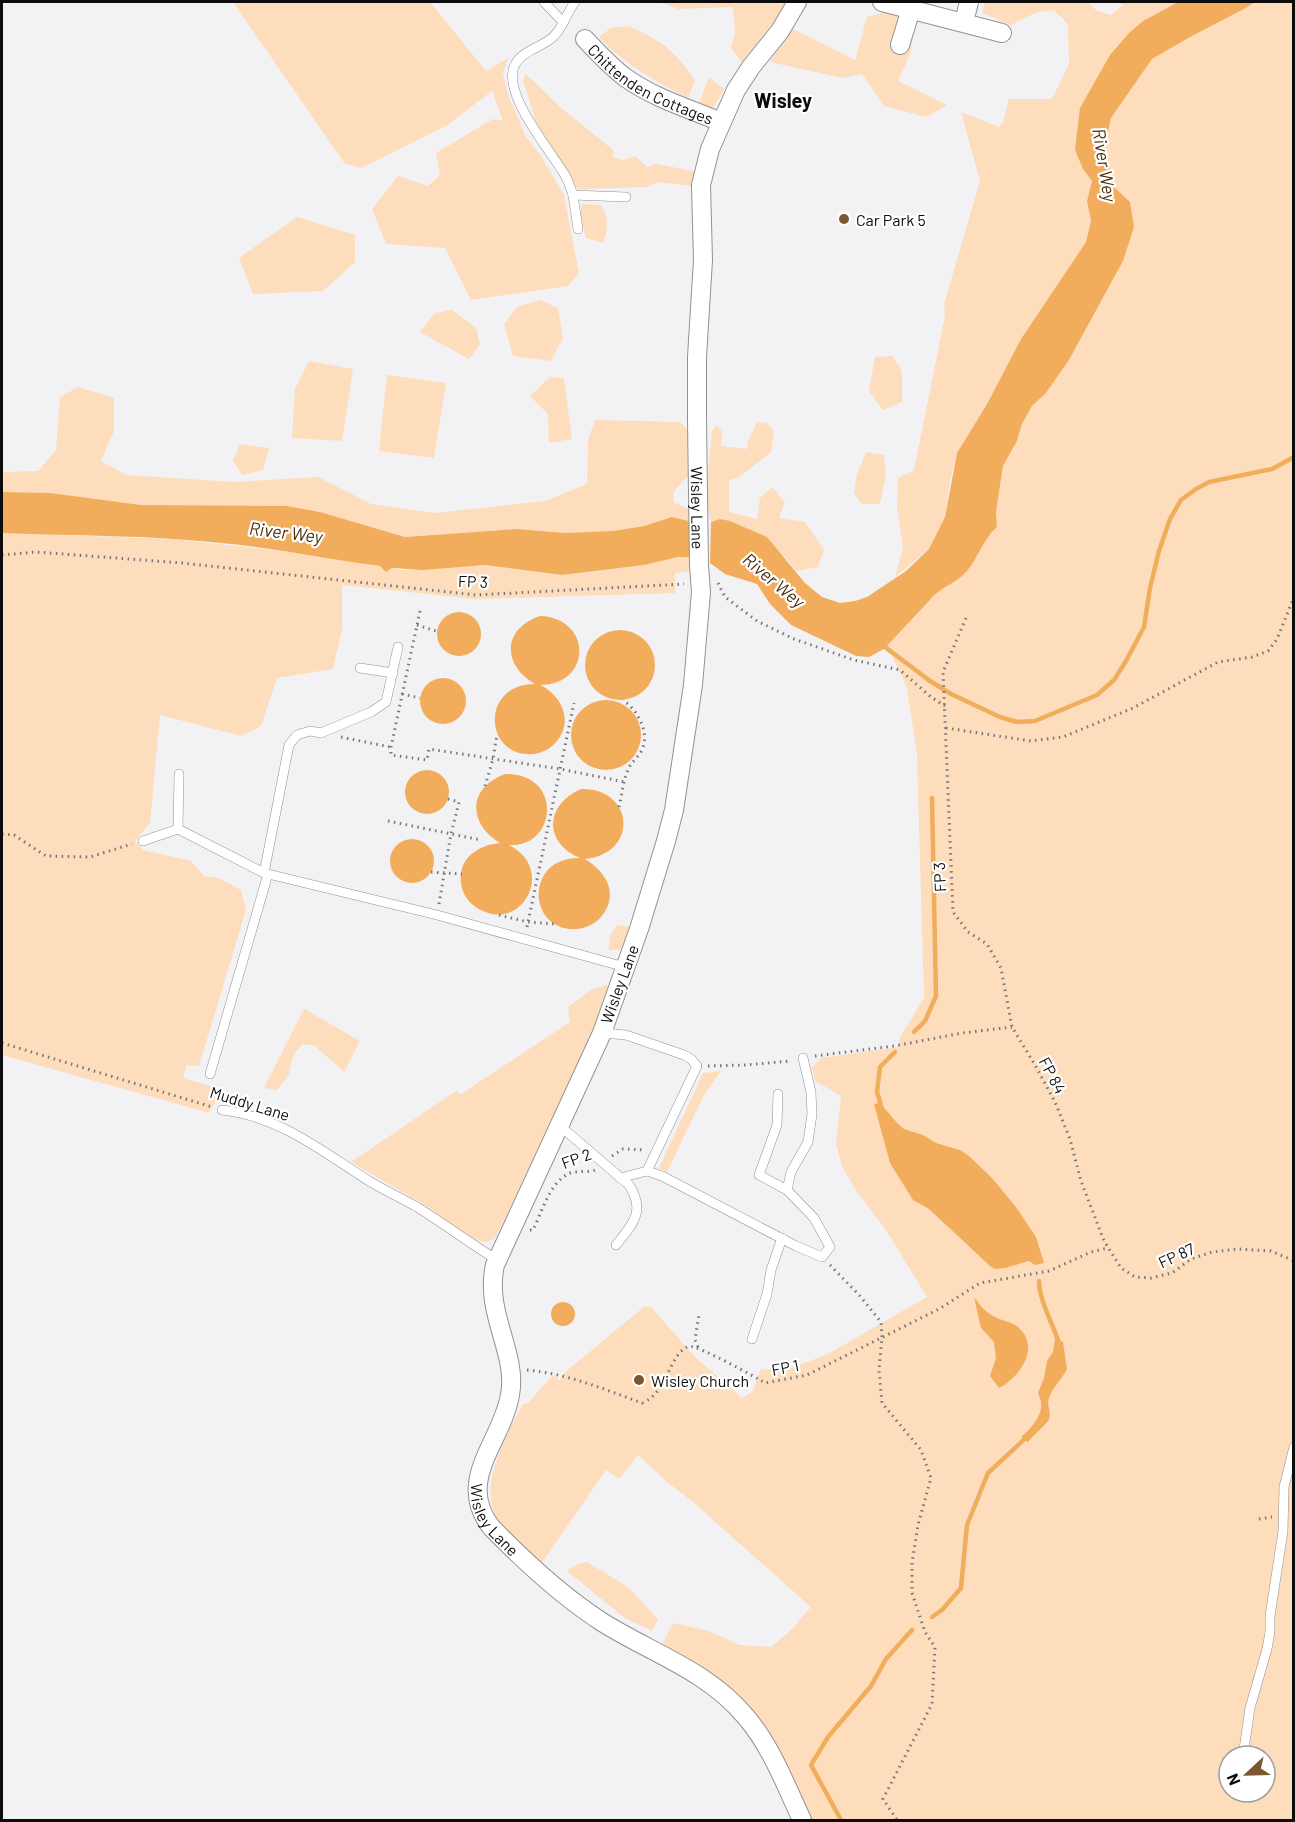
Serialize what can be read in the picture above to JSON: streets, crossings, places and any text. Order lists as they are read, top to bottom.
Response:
{
  "streets": {
    "street": ["Chittenden Cottages", "Wisley Lane"],
    "lane": ["Muddy Lane"],
    "path": [
      "FP 3",
      "FP 84",
      "FP 2",
      "FP 87",
      "FP 1"
    ]
  },
  "crossings": [
    ["Chittenden Cottages", "Wisley Lane"],
    ["Wisley Lane", "FP 3"],
    ["Wisley Lane", "Muddy Lane"],
    ["Wisley Lane", "FP 2"],
    ["FP 3", "FP 84"],
    ["FP 84", "FP 87"],
    ["FP 84", "FP 1"],
    ["FP 87", "FP 1"]
  ],
  "districts": ["Wisley"],
  "water": ["River Wey"],
  "places": ["Car Park 5", "Wisley Church"],
  "north": "left"
}
